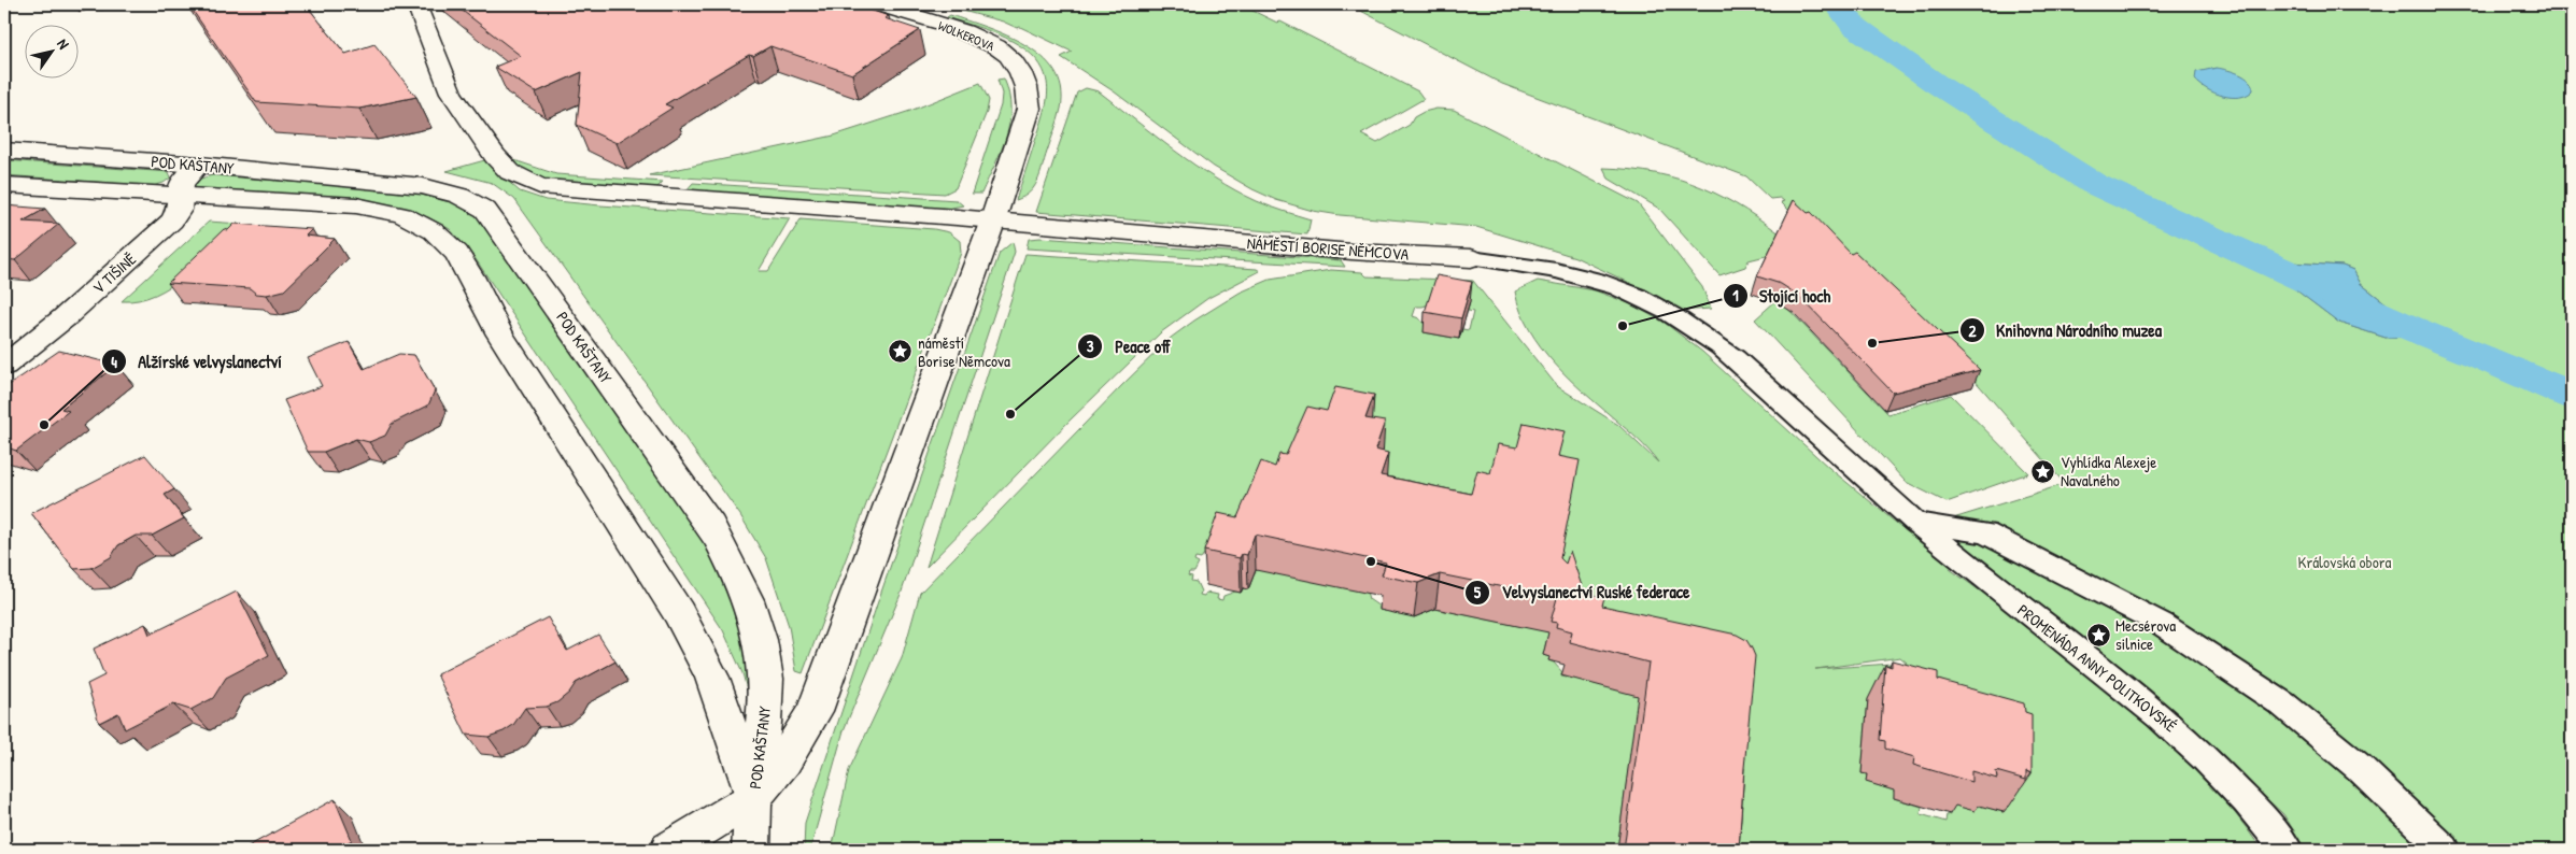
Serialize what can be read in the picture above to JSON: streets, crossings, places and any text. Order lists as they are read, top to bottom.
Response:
{
  "streets": {
    "street": [
      "WOLKEROVA",
      "POD KAŠTANY",
      "NÁMĚSTÍ BORISE NĚMCOVA",
      "V TIŠINĚ",
      "PROMENÁDA ANNY POLITKOVSKÉ"
    ]
  },
  "crossings": [
    ["WOLKEROVA", "NÁMĚSTÍ BORISE NĚMCOVA"],
    ["POD KAŠTANY", "V TIŠINĚ"],
    ["NÁMĚSTÍ BORISE NĚMCOVA", "PROMENÁDA ANNY POLITKOVSKÉ"]
  ],
  "parks": ["Královská obora"],
  "places": {
    "other": [
      "Stojící hoch",
      "Knihovna Národního muzea",
      "Peace off",
      "Alžírské velvyslanectví",
      "Velvyslanectví Ruské federace"
    ],
    "place": ["náměstí Borise Němcova", "Vyhlídka Alexeje Navalného", "Mecsérova silnice"]
  },
  "north": "top right"
}
